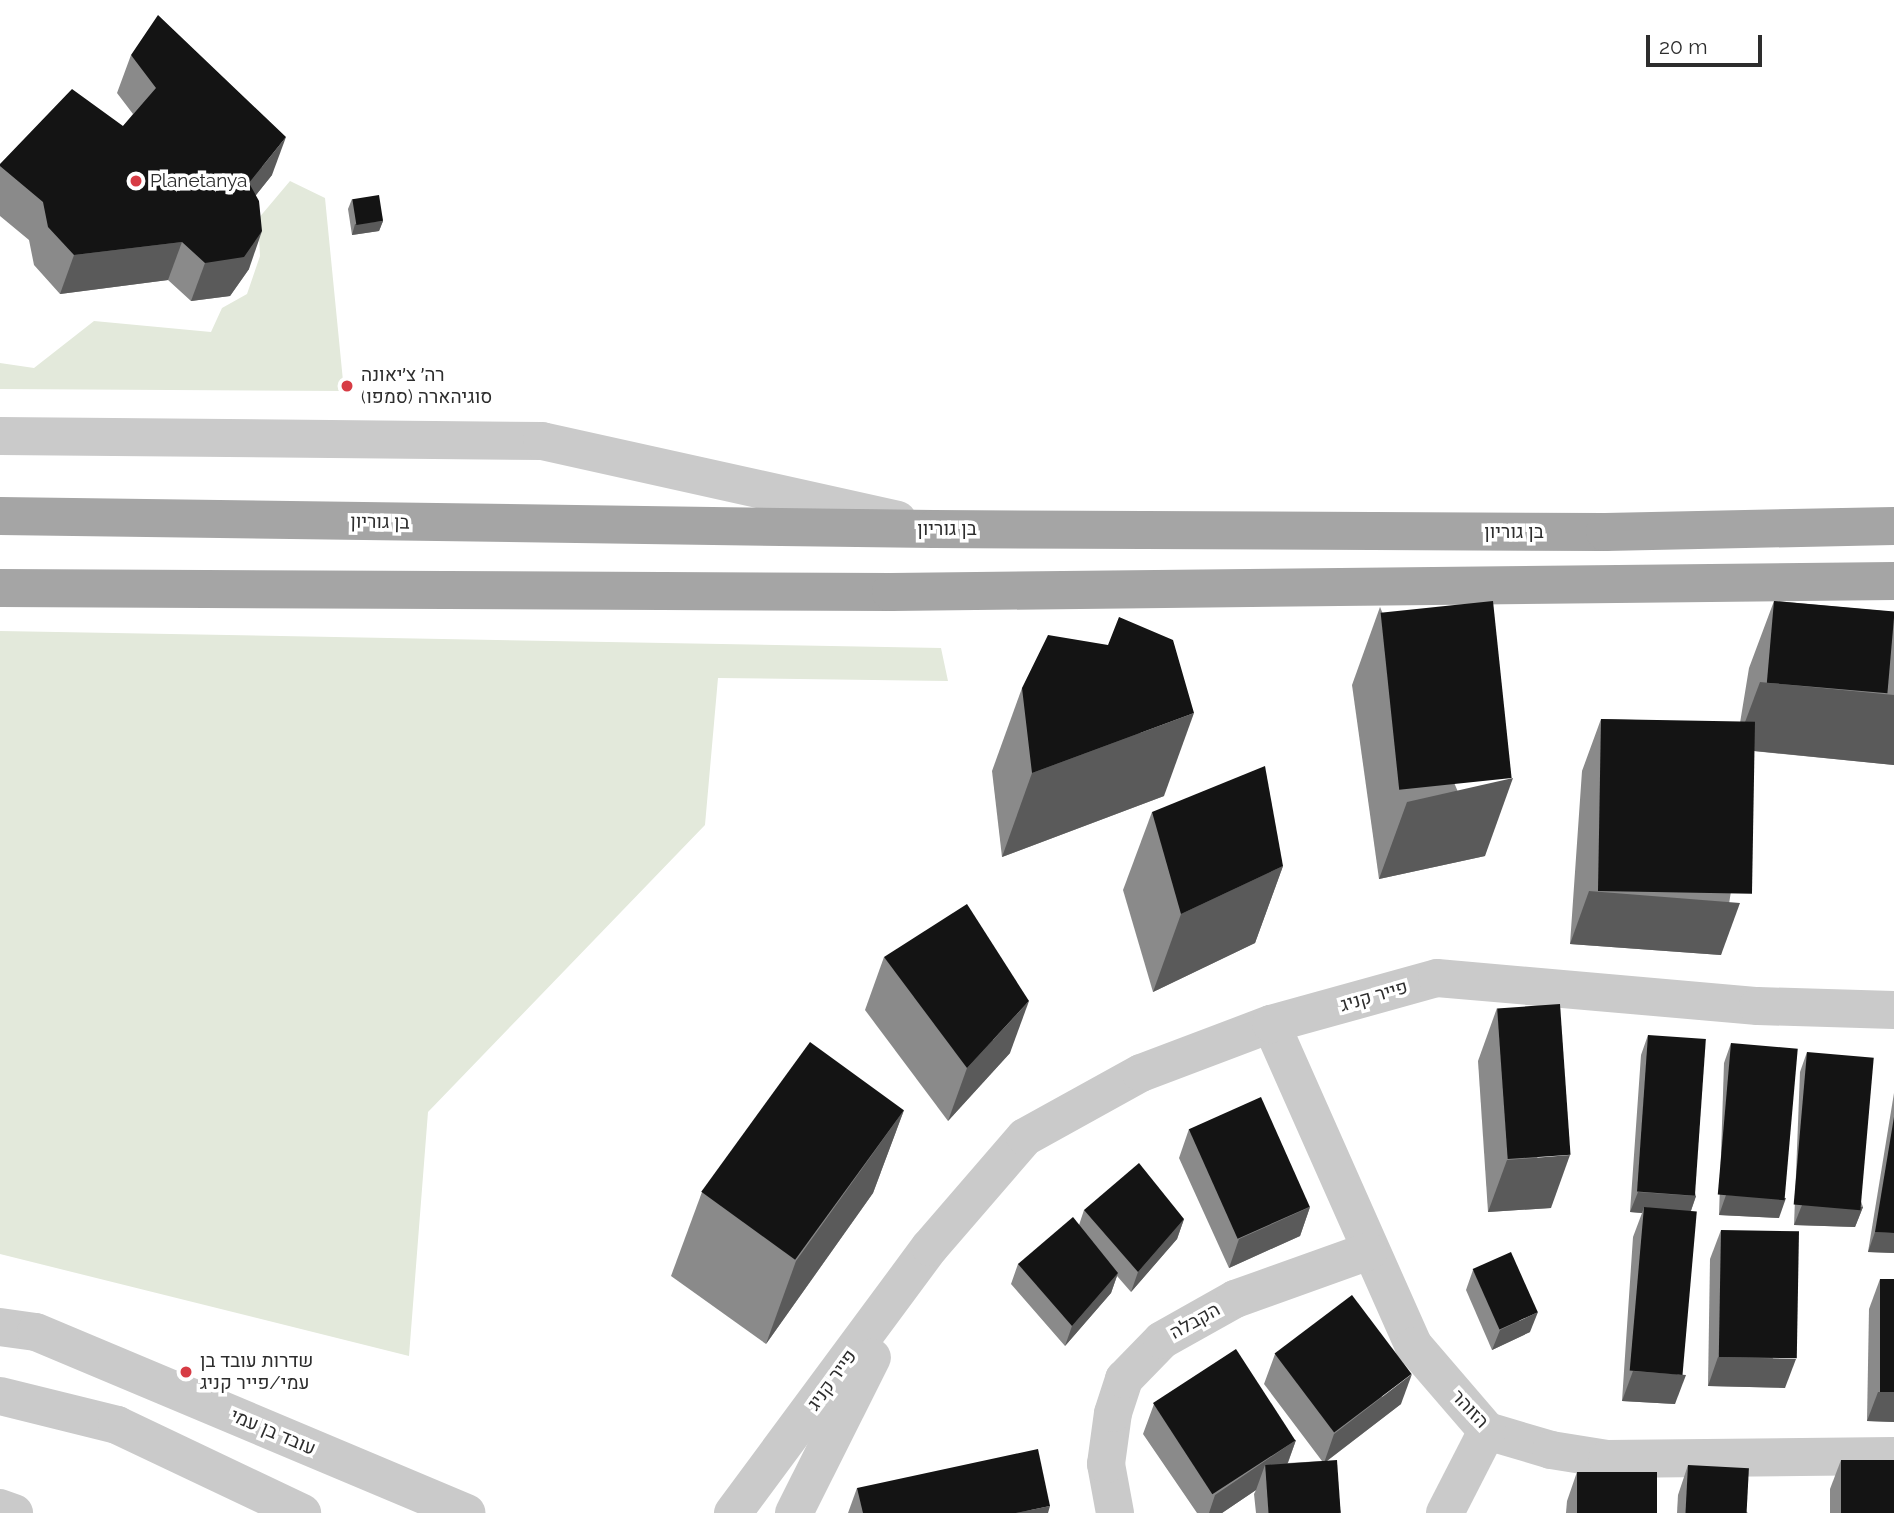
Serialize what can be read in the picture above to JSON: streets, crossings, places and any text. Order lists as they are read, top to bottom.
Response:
{
  "streets": {
    "main road": ["בן גוריון"],
    "street": [
      "פייר קניג",
      "הקבלה",
      "הזוהר",
      "עובד בן עמי"
    ]
  },
  "crossings": [
    ["פייר קניג", "הזוהר"],
    ["הקבלה", "הזוהר"]
  ],
  "places": ["Planetanya", "רה׳ צ׳יאונה (סמפו) סוגיהארה", "שדרות עובד בן עמי/פייר קניג"],
  "scale_bar": "20 m"
}
